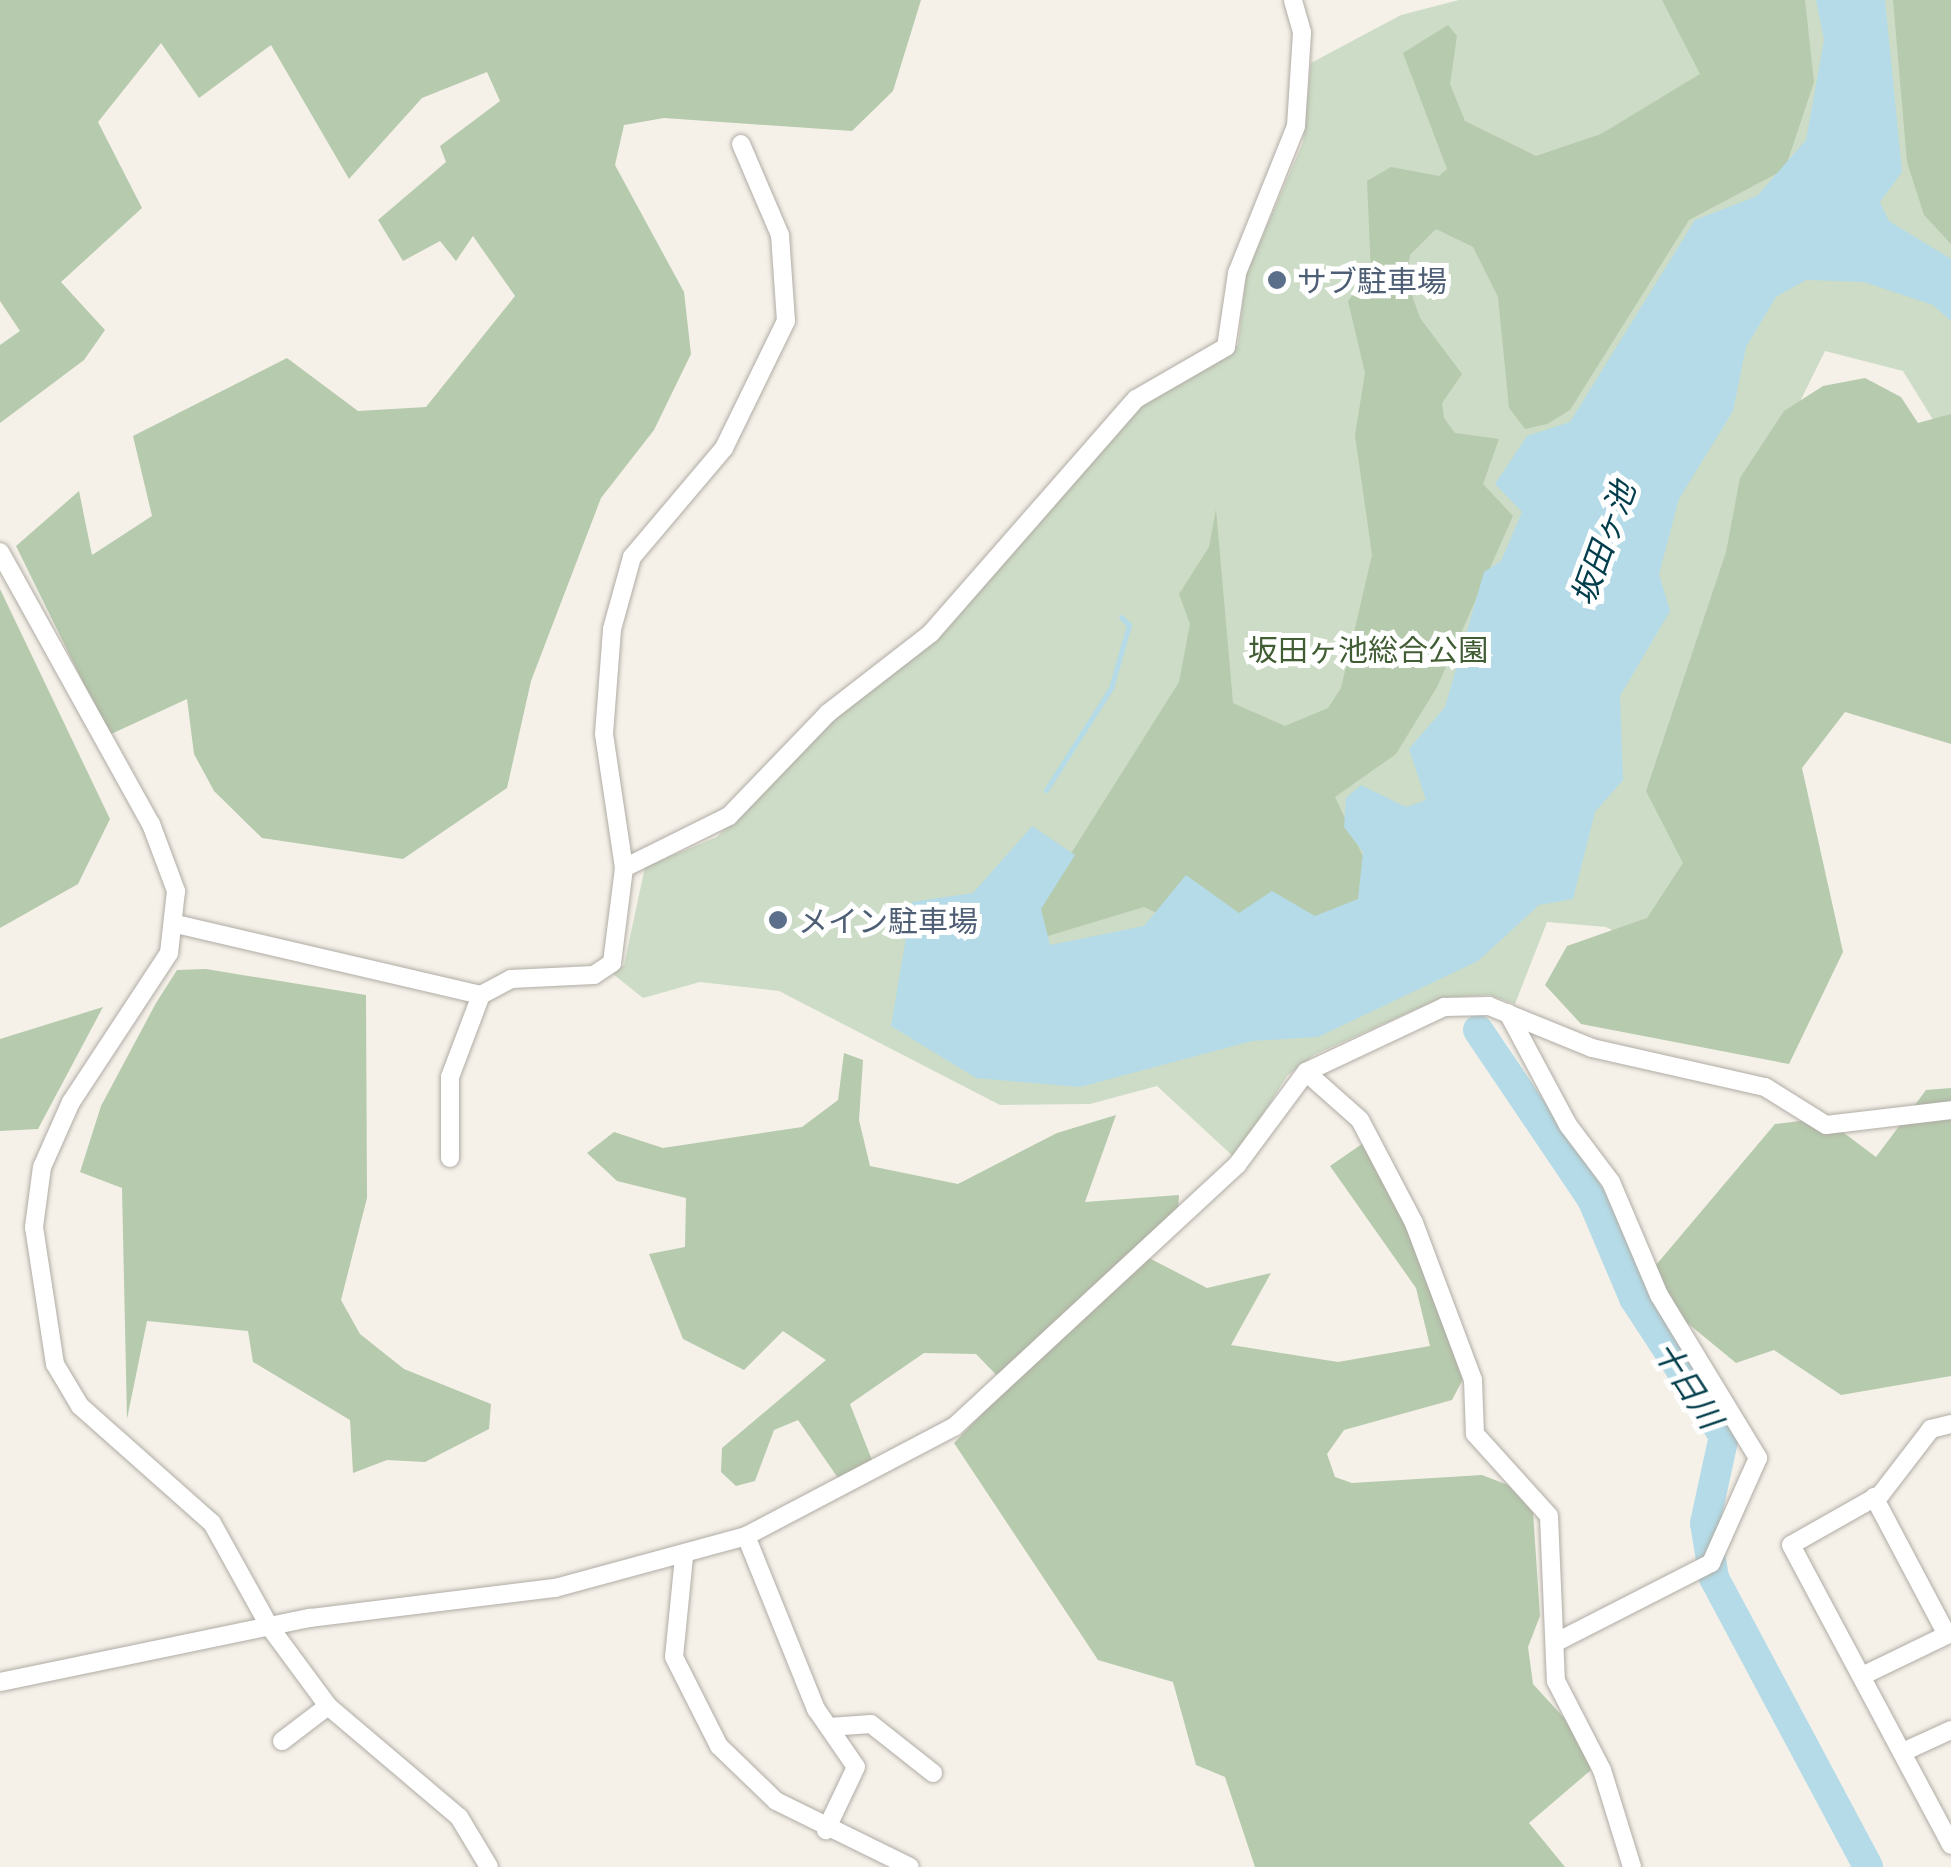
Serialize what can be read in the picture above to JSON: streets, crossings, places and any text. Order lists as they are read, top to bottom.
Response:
{
  "water": ["坂田ヶ池", "十日川"],
  "parks": ["坂田ヶ池総合公園"],
  "places": ["サブ駐車場", "メイン駐車場"]
}
